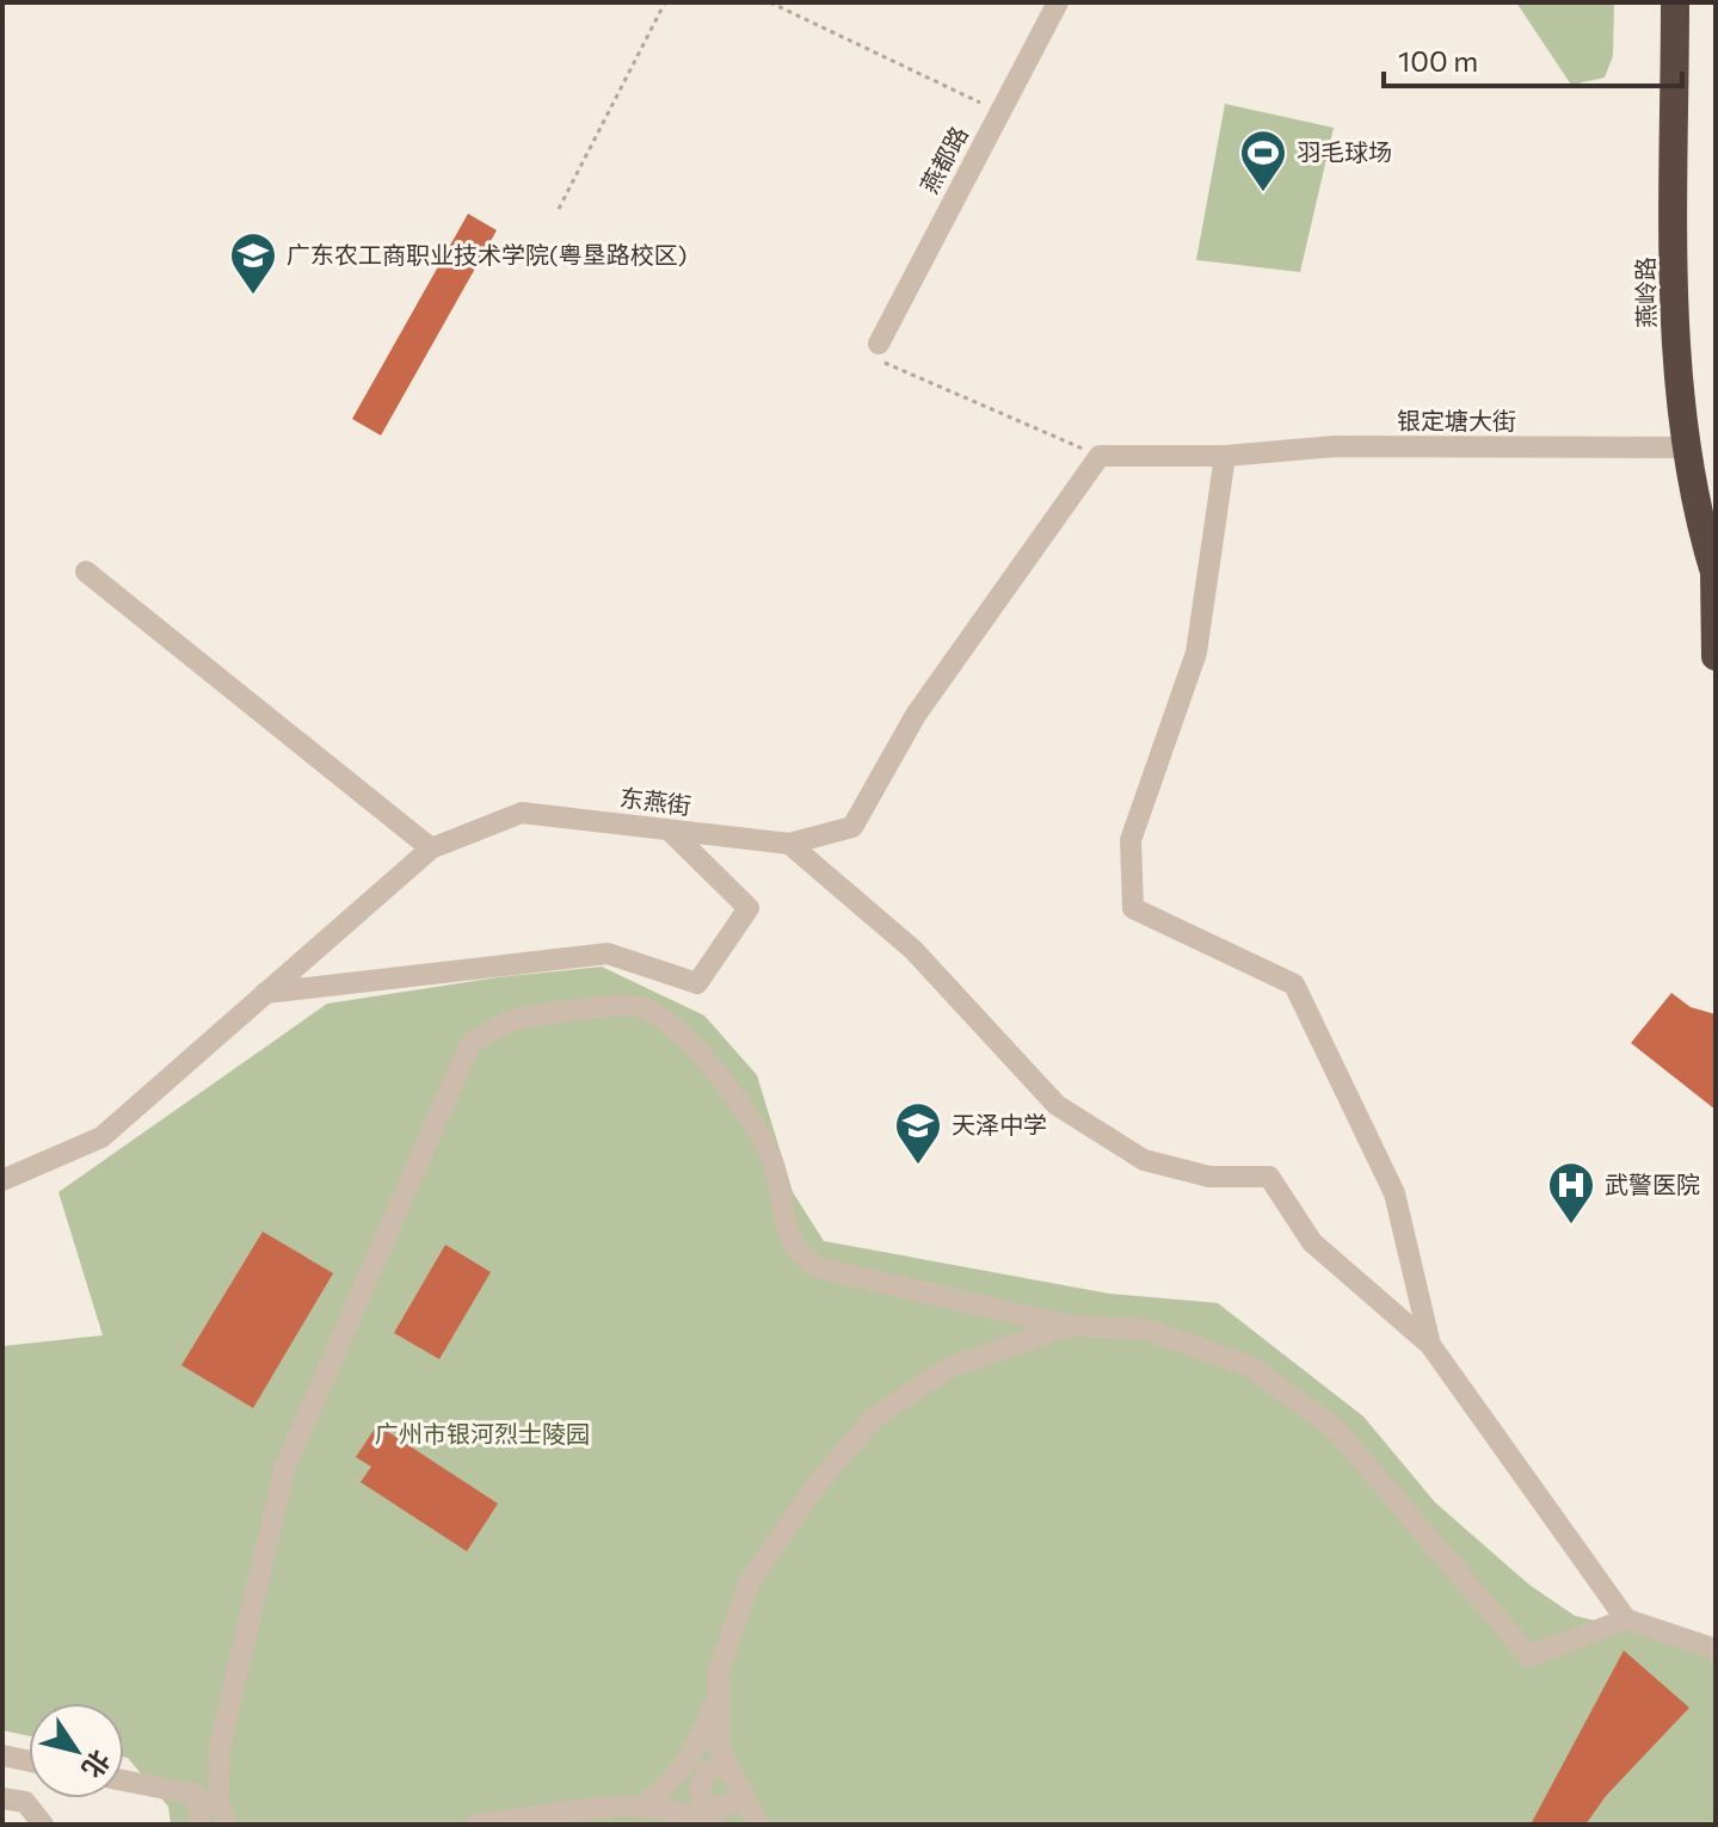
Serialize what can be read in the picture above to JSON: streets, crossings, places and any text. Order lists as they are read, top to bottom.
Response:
{
  "streets": {
    "highway": ["燕岭路"],
    "street": ["燕都路", "银定塘大街", "东燕街"]
  },
  "crossings": [
    ["燕岭路", "银定塘大街"],
    ["银定塘大街", "东燕街"]
  ],
  "parks": ["广州市银河烈士陵园"],
  "places": {
    "sports": ["羽毛球场"],
    "school or university": ["广东农工商职业技术学院(粤垦路校区)", "天泽中学"],
    "hospital": ["武警医院"]
  },
  "scale_bar": "100 m",
  "north": "bottom right"
}
